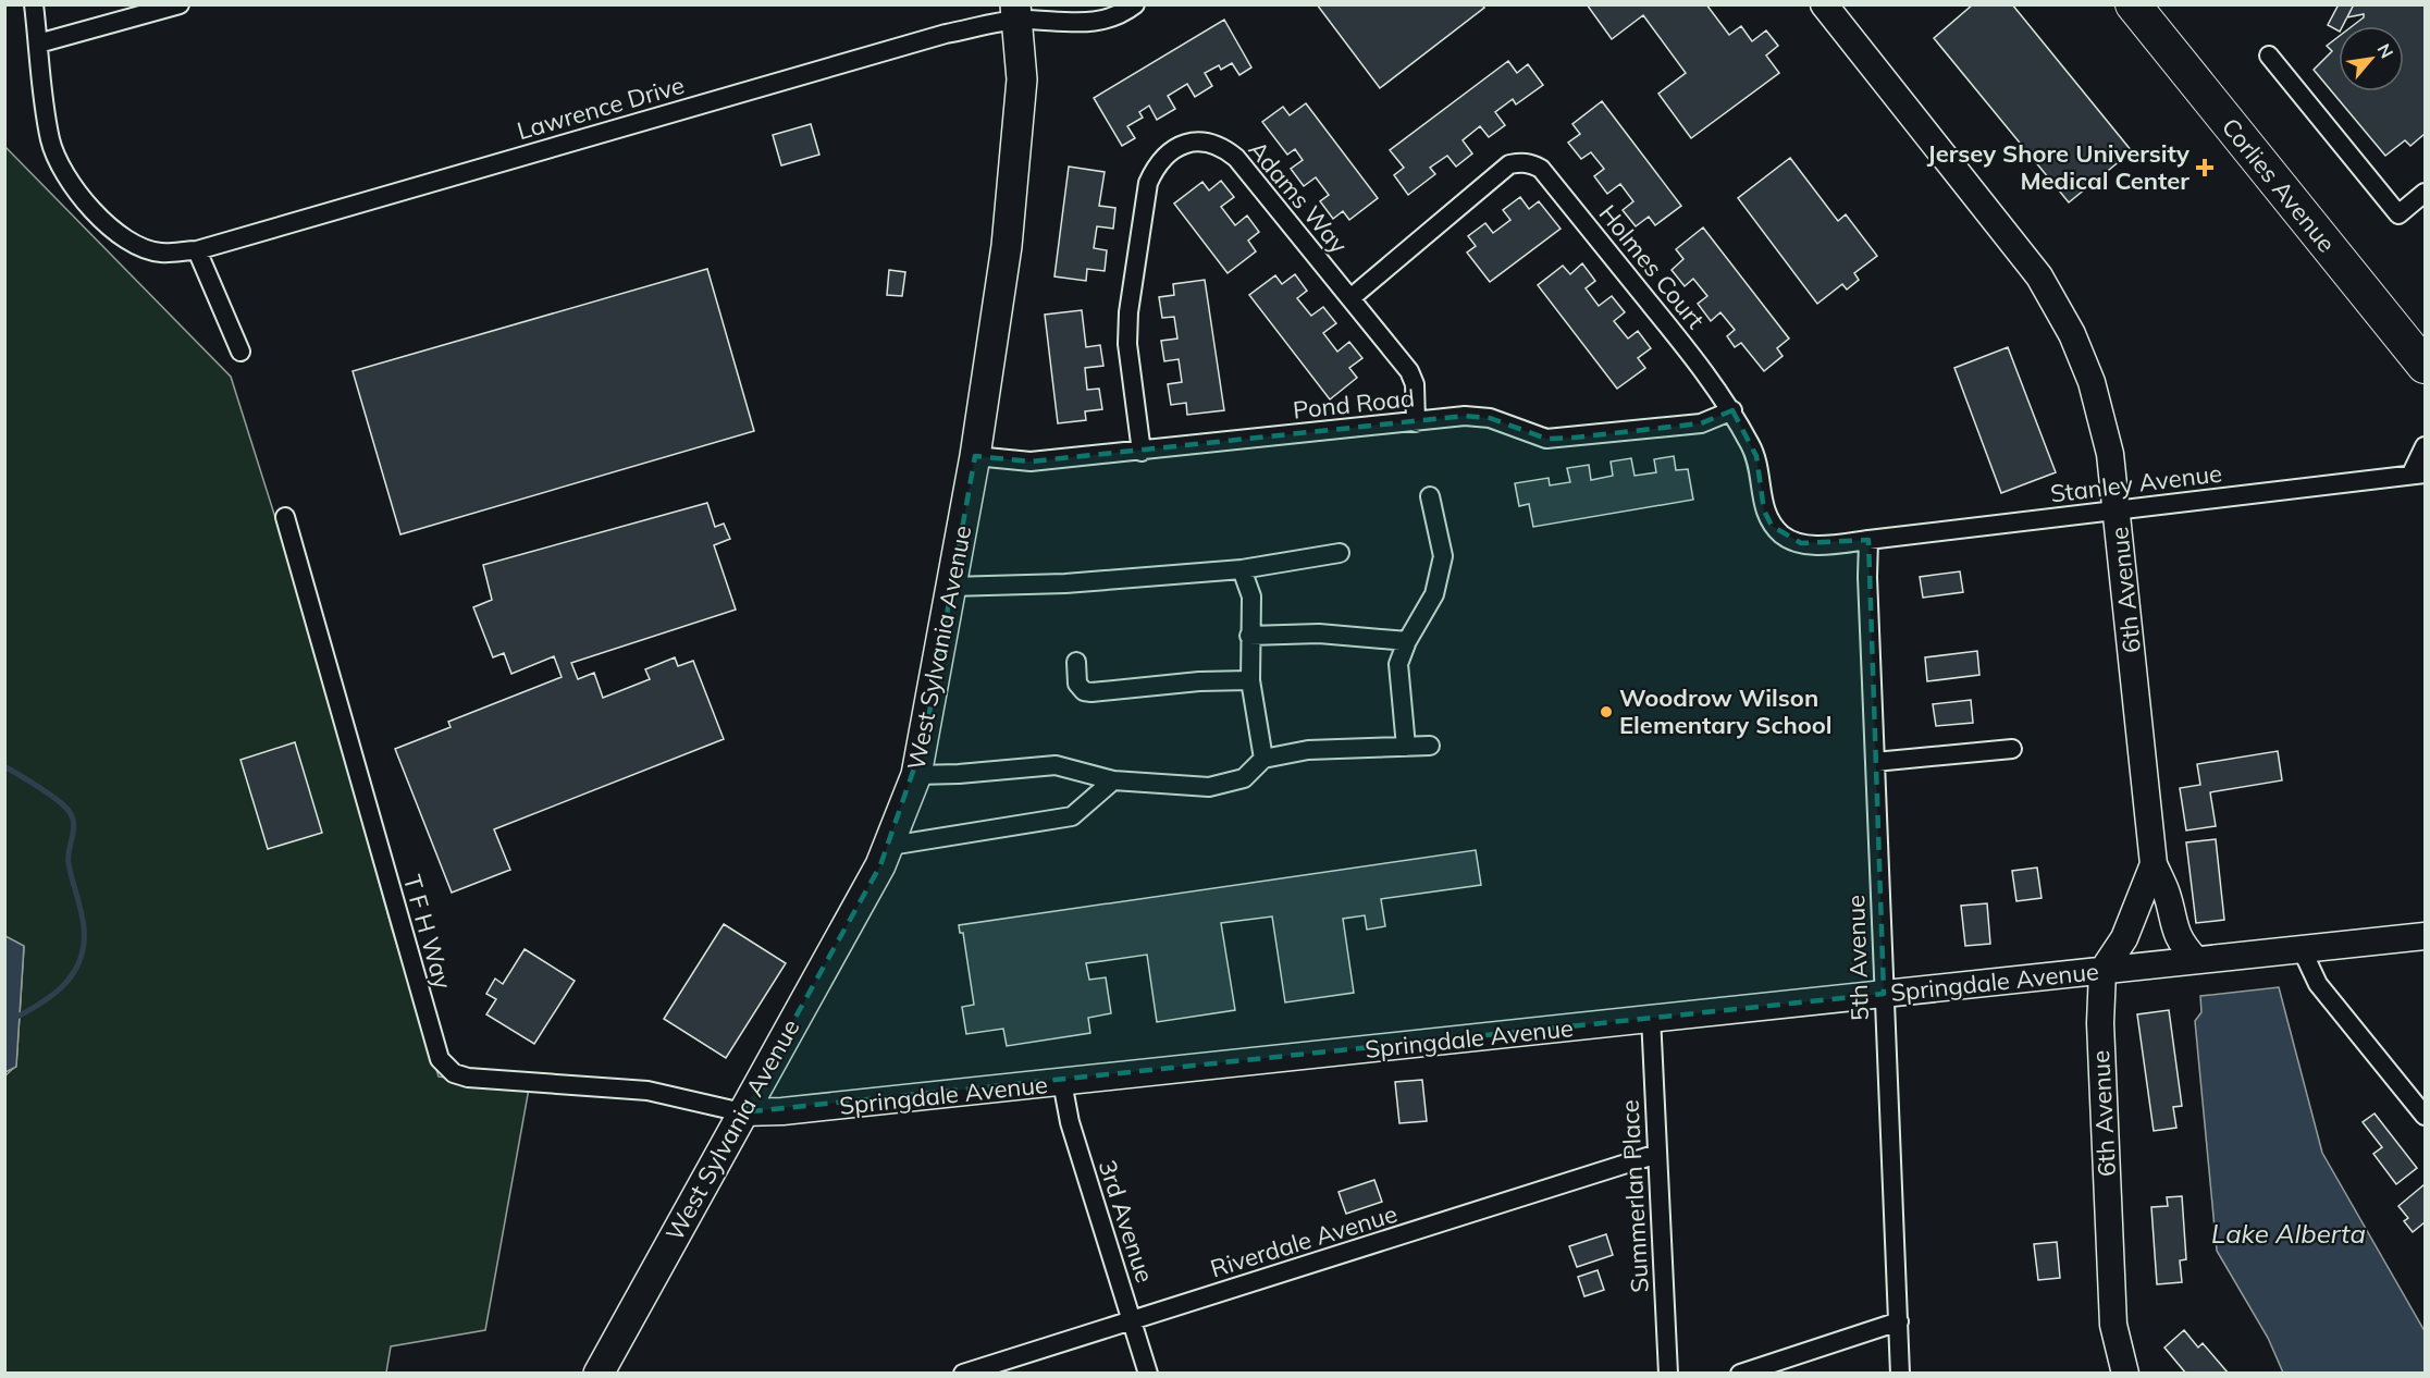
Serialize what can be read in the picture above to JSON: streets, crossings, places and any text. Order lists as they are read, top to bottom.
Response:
{
  "streets": {
    "highway": ["Corlies Avenue"],
    "main road": ["West Sylvania Avenue"],
    "street": [
      "Lawrence Drive",
      "Adams Way",
      "Holmes Court",
      "Pond Road",
      "Stanley Avenue",
      "6th Avenue",
      "T F H Way",
      "5th Avenue",
      "Springdale Avenue",
      "Summerlan Place",
      "3rd Avenue",
      "Riverdale Avenue"
    ]
  },
  "crossings": [
    ["Lawrence Drive", "West Sylvania Avenue"],
    ["Adams Way", "Holmes Court"],
    ["Adams Way", "Pond Road"],
    ["Holmes Court", "Pond Road"],
    ["Holmes Court", "Stanley Avenue"],
    ["Holmes Court", "5th Avenue"],
    ["Pond Road", "West Sylvania Avenue"],
    ["Stanley Avenue", "6th Avenue"],
    ["Stanley Avenue", "5th Avenue"],
    ["6th Avenue", "Springdale Avenue"],
    ["West Sylvania Avenue", "T F H Way"],
    ["West Sylvania Avenue", "Springdale Avenue"],
    ["T F H Way", "Springdale Avenue"],
    ["5th Avenue", "Springdale Avenue"],
    ["Springdale Avenue", "Summerlan Place"],
    ["Springdale Avenue", "3rd Avenue"],
    ["Summerlan Place", "Riverdale Avenue"],
    ["3rd Avenue", "Riverdale Avenue"]
  ],
  "water": ["Lake Alberta"],
  "places": {
    "health": ["Jersey Shore University Medical Center"],
    "other": ["Woodrow Wilson Elementary School"]
  },
  "north": "top right"
}
